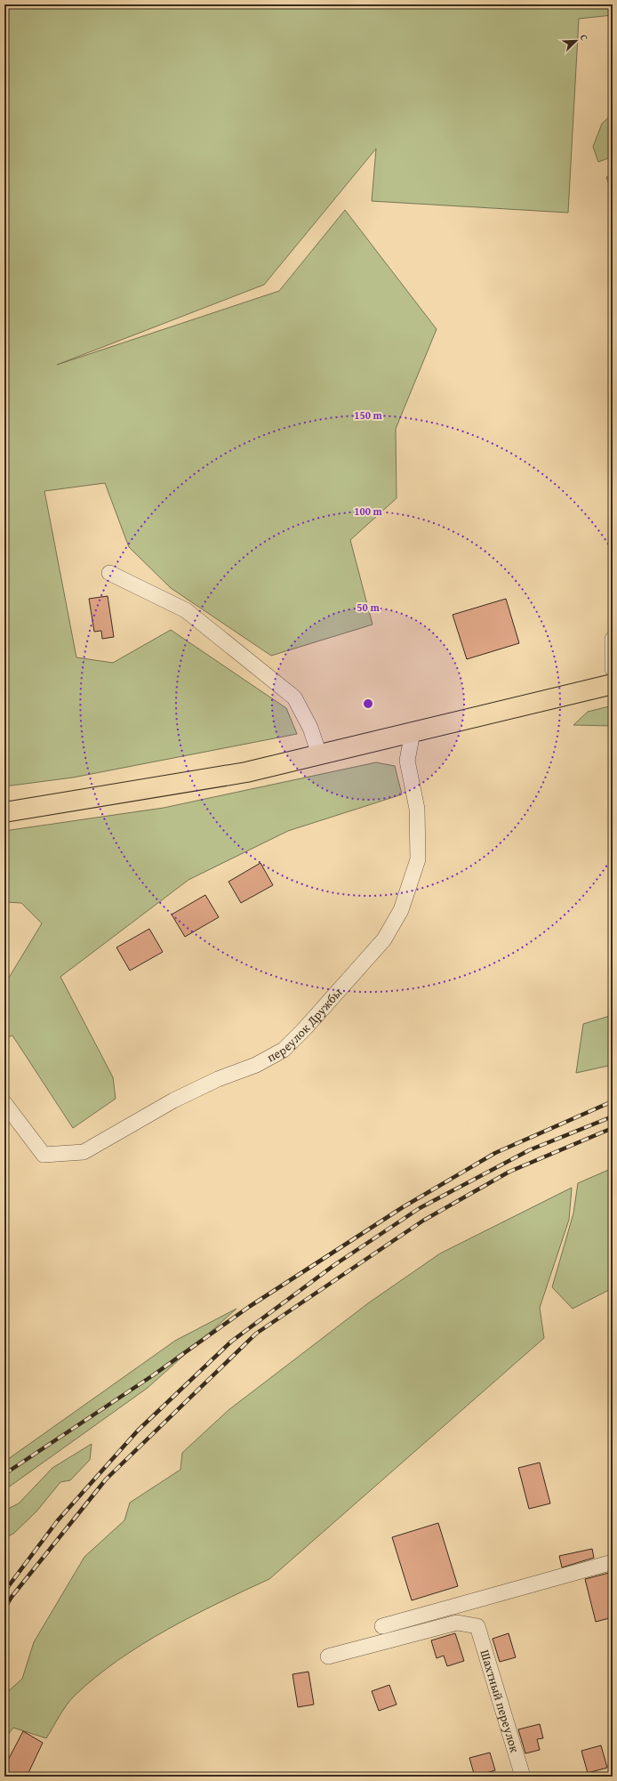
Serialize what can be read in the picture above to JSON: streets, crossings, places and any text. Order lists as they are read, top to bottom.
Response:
{
  "streets": {
    "street": ["переулок Дружбы", "Шахтный переулок"]
  },
  "north": "top right",
  "rings": ["150 m", "100 m", "50 m"]
}
